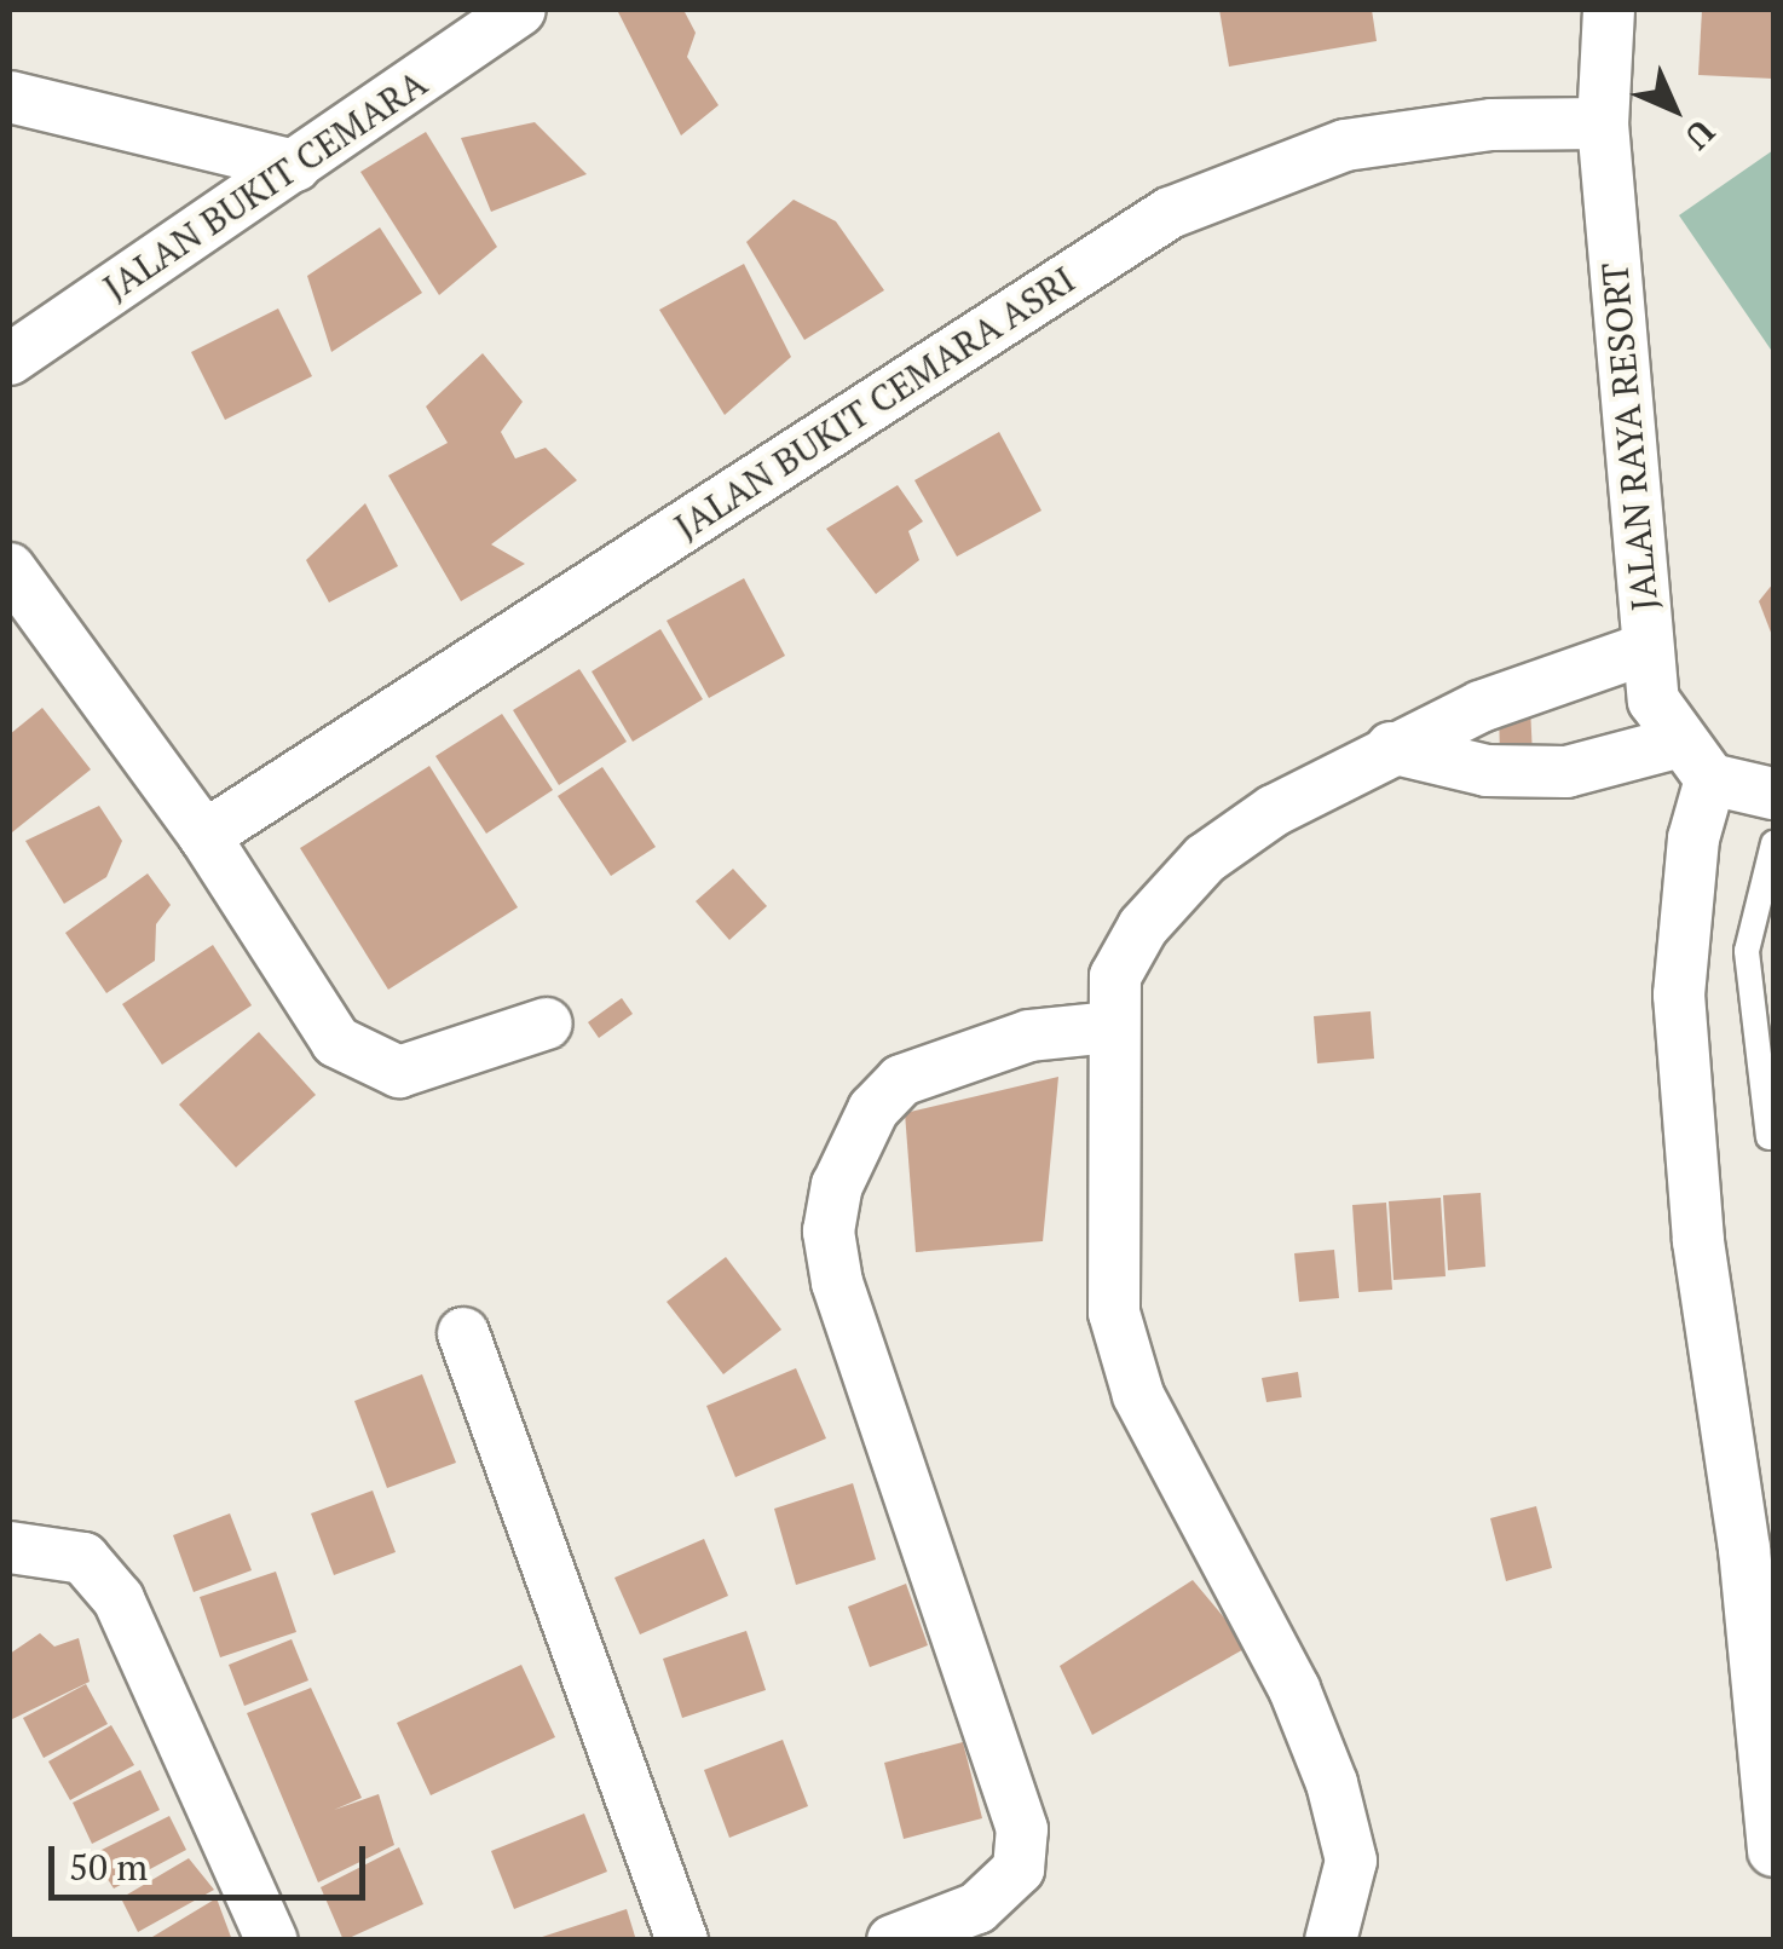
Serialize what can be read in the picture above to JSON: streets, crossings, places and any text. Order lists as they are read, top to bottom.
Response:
{
  "streets": {
    "street": ["JALAN BUKIT CEMARA", "JALAN BUKIT CEMARA ASRI", "JALAN RAYA RESORT"]
  },
  "crossings": [
    ["JALAN BUKIT CEMARA ASRI", "JALAN RAYA RESORT"]
  ],
  "scale_bar": "50 m",
  "north": "bottom right"
}
